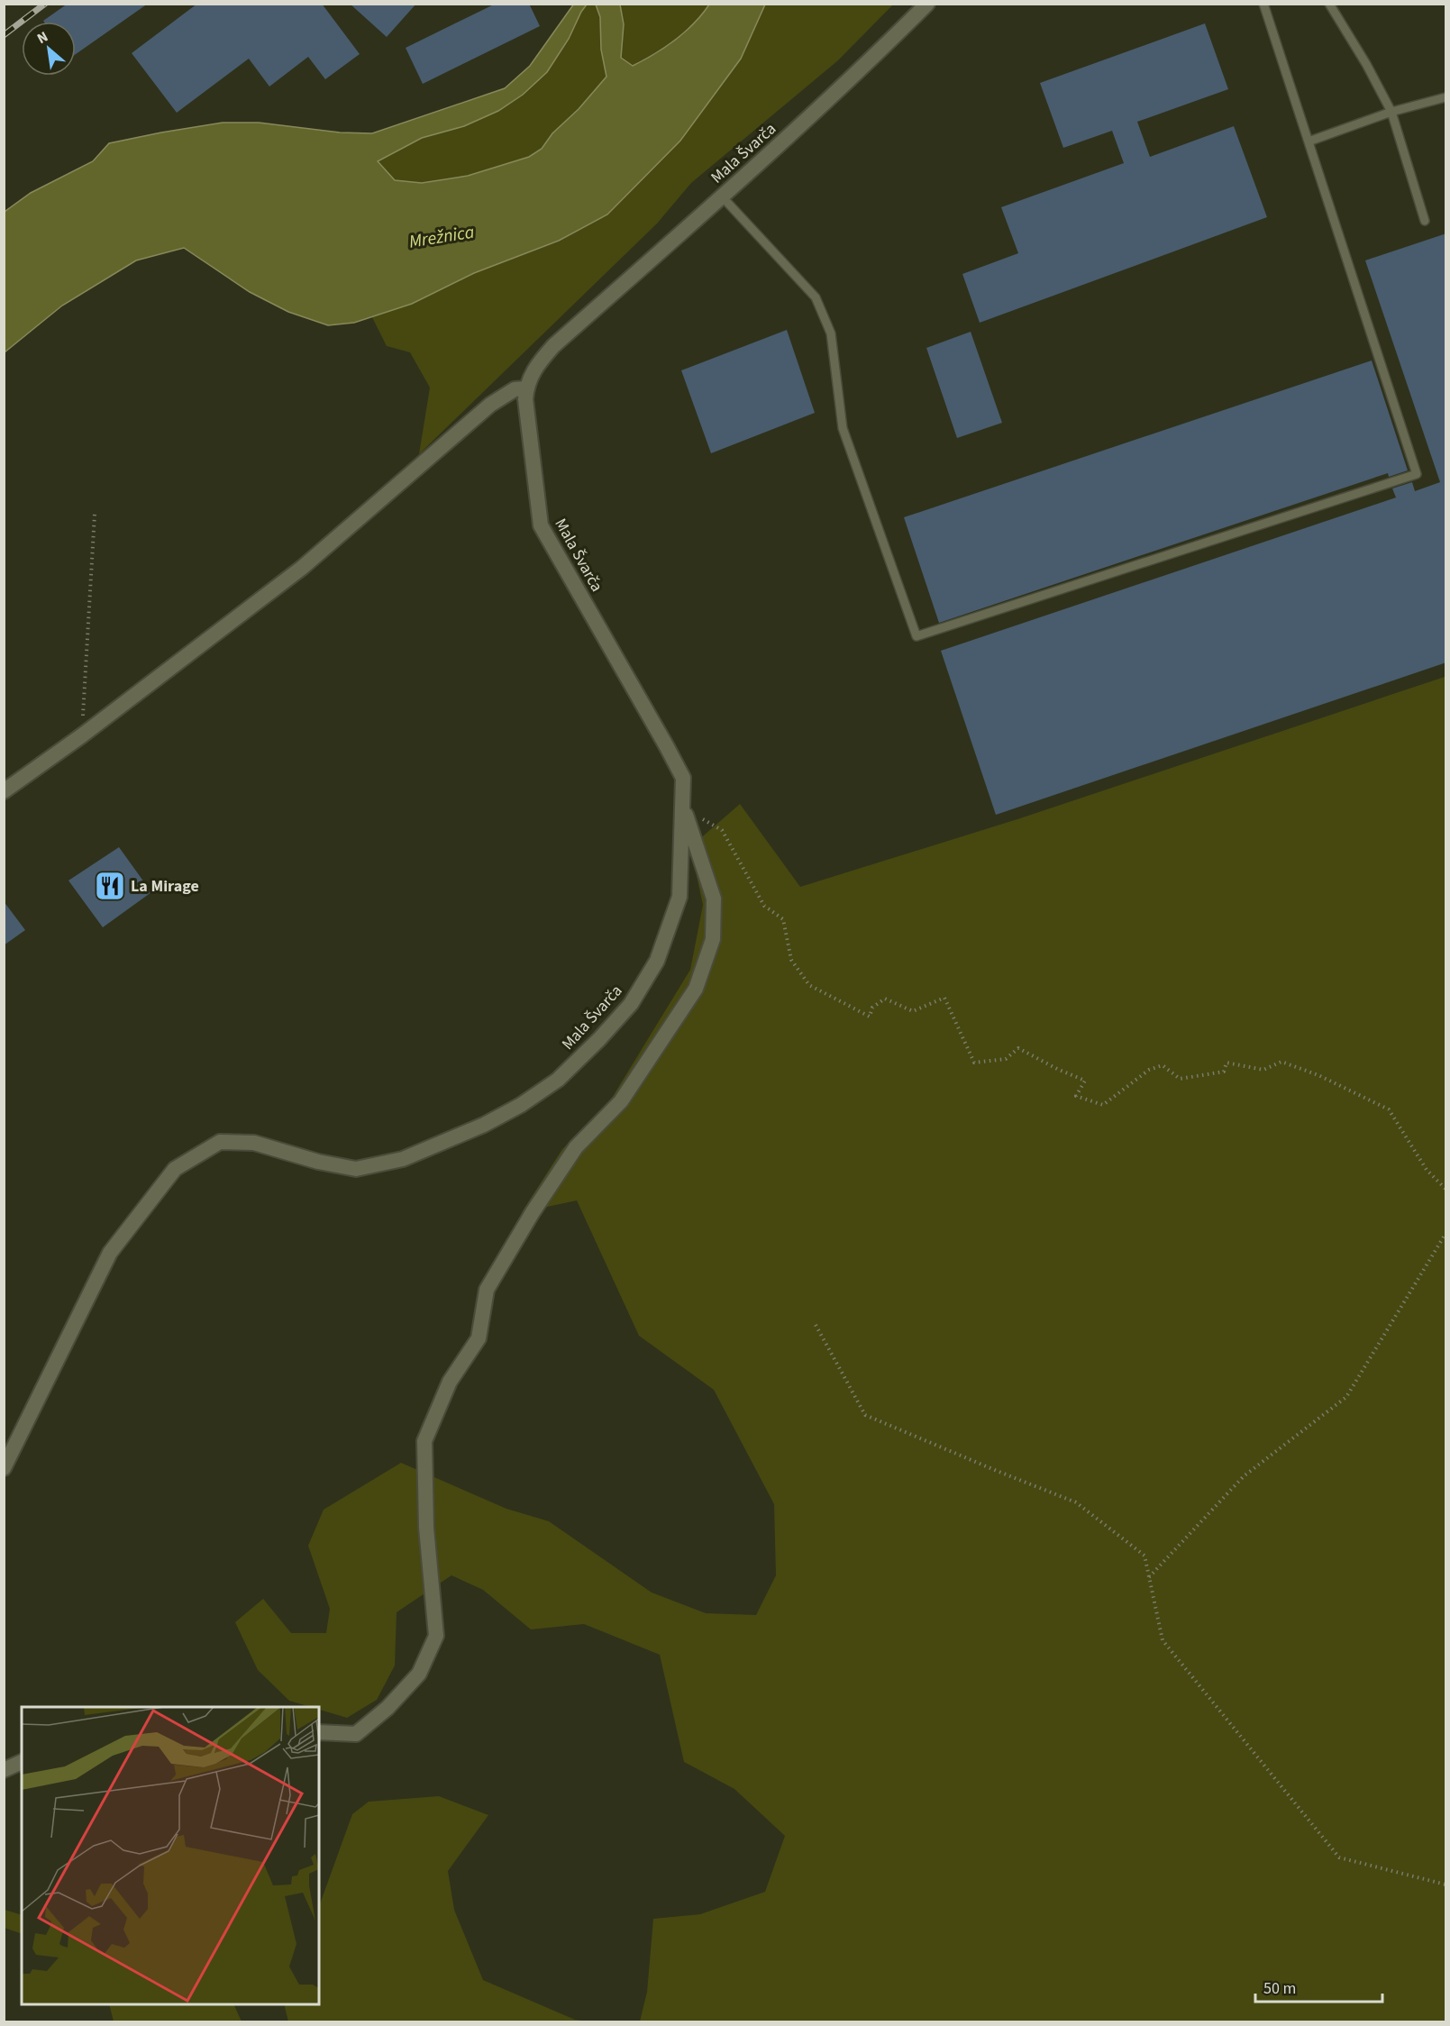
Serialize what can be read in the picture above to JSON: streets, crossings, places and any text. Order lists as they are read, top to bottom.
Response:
{
  "streets": {
    "street": ["Mala Švarča"]
  },
  "water": ["Mrežnica"],
  "places": {
    "restaurant": ["La Mirage"]
  },
  "scale_bar": "50 m",
  "north": "top left"
}
